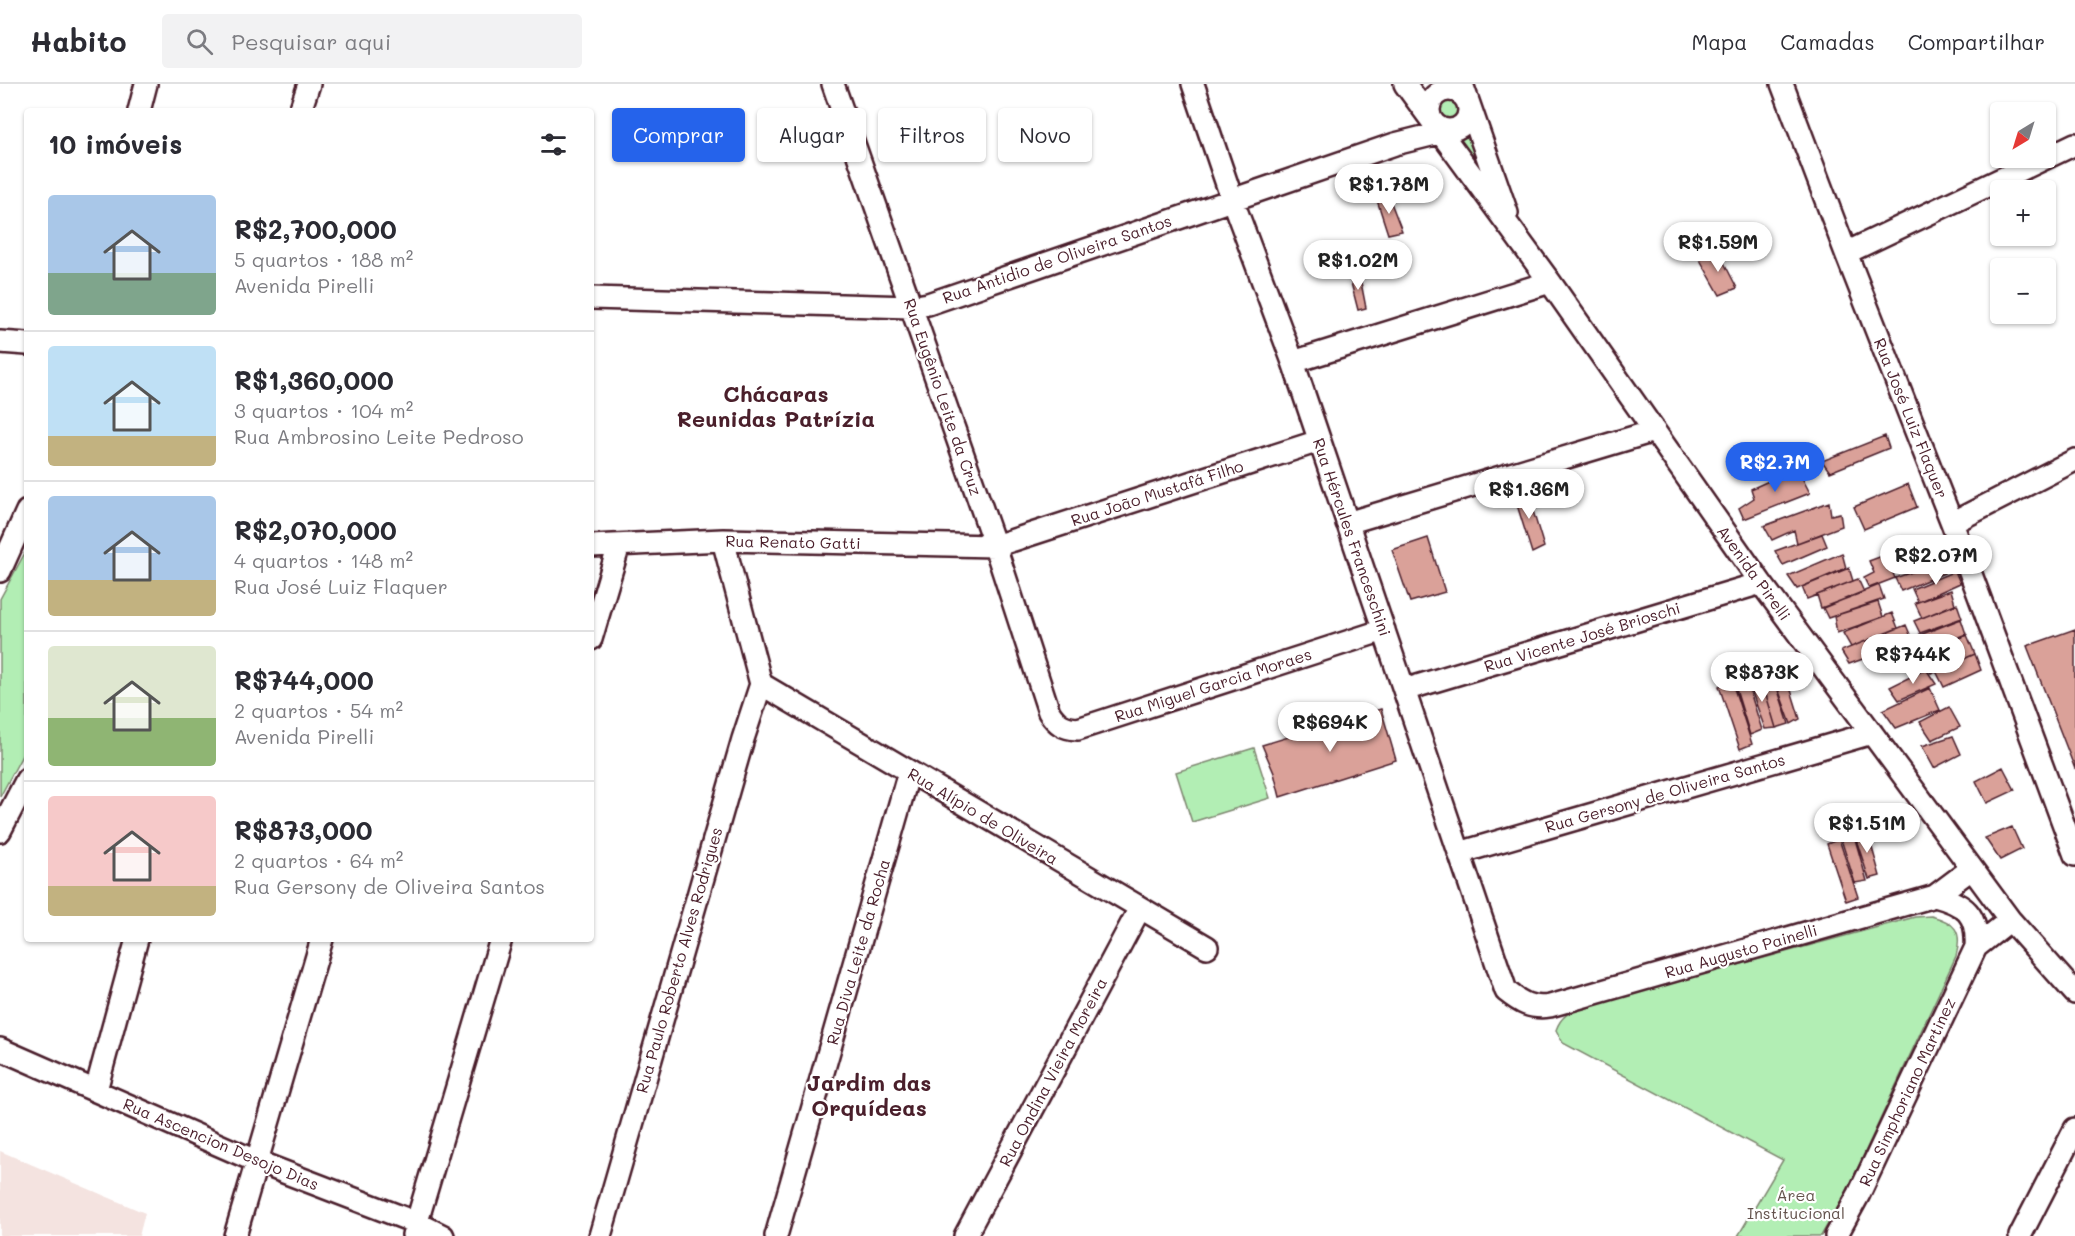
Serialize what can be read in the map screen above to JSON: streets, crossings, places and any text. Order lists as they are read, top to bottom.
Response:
{
  "streets": {
    "street": [
      "Rua Antidio de Oliveira Santos",
      "Rua Eugênio Leite da Cruz",
      "Rua José Luiz Flaquer",
      "Rua João Mustafá Filho",
      "Rua Hércules Franceschini",
      "Rua Renato Gatti",
      "Avenida Pirelli",
      "Rua Vicente José Brioschi",
      "Rua Miguel Garcia Moraes",
      "Rua Gersony de Oliveira Santos",
      "Rua Alípio de Oliveira",
      "Rua Augusto Painelli",
      "Rua Diva Leite da Rocha",
      "Rua Paulo Roberto Alves Rodrigues",
      "Rua Ondina Vieira Moreira",
      "Rua Simphoriano Martinez",
      "Rua Ascencion Desojo Dias"
    ]
  },
  "crossings": [
    ["Rua Antidio de Oliveira Santos", "Rua Eugênio Leite da Cruz"],
    ["Rua Antidio de Oliveira Santos", "Rua Hércules Franceschini"],
    ["Rua Antidio de Oliveira Santos", "Avenida Pirelli"],
    ["Rua Eugênio Leite da Cruz", "Rua João Mustafá Filho"],
    ["Rua Eugênio Leite da Cruz", "Rua Renato Gatti"],
    ["Rua Eugênio Leite da Cruz", "Rua Miguel Garcia Moraes"],
    ["Rua João Mustafá Filho", "Rua Hércules Franceschini"],
    ["Rua João Mustafá Filho", "Rua Renato Gatti"],
    ["Rua Hércules Franceschini", "Rua Vicente José Brioschi"],
    ["Rua Hércules Franceschini", "Rua Miguel Garcia Moraes"],
    ["Rua Hércules Franceschini", "Rua Gersony de Oliveira Santos"],
    ["Rua Hércules Franceschini", "Rua Augusto Painelli"],
    ["Avenida Pirelli", "Rua Vicente José Brioschi"],
    ["Avenida Pirelli", "Rua Gersony de Oliveira Santos"],
    ["Avenida Pirelli", "Rua Augusto Painelli"],
    ["Avenida Pirelli", "Rua Simphoriano Martinez"],
    ["Rua Alípio de Oliveira", "Rua Diva Leite da Rocha"],
    ["Rua Alípio de Oliveira", "Rua Paulo Roberto Alves Rodrigues"],
    ["Rua Alípio de Oliveira", "Rua Ondina Vieira Moreira"]
  ],
  "districts": ["Chácaras Reunidas Patrízia", "Jardim das Orquídeas"],
  "parks": ["Área Institucional"],
  "north": "bottom left",
  "page": {
    "header": "Habito",
    "search": "Pesquisar aqui",
    "nav": ["Mapa", "Camadas", "Compartilhar"],
    "map_buttons": ["+", "−"],
    "chip": [
      "Comprar",
      "Alugar",
      "Filtros",
      "Novo"
    ],
    "heading": "10 imóveis",
    "price": [
      "R$1.78M",
      "R$1.59M",
      "R$1.02M",
      "R$2.7M",
      "R$1.36M",
      "R$2.07M",
      "R$744K",
      "R$873K",
      "R$694K",
      "R$1.51M"
    ],
    "list": [
      {
        "name": "R$2,700,000",
        "note": "5 quartos · 188 m² · Avenida Pirelli"
      },
      {
        "name": "R$1,360,000",
        "note": "3 quartos · 104 m² · Rua Ambrosino Leite Pedroso"
      },
      {
        "name": "R$2,070,000",
        "note": "4 quartos · 148 m² · Rua José Luiz Flaquer"
      },
      {
        "name": "R$744,000",
        "note": "2 quartos · 54 m² · Avenida Pirelli"
      },
      {
        "name": "R$873,000",
        "note": "2 quartos · 64 m² · Rua Gersony de Oliveira Santos"
      }
    ]
  }
}
